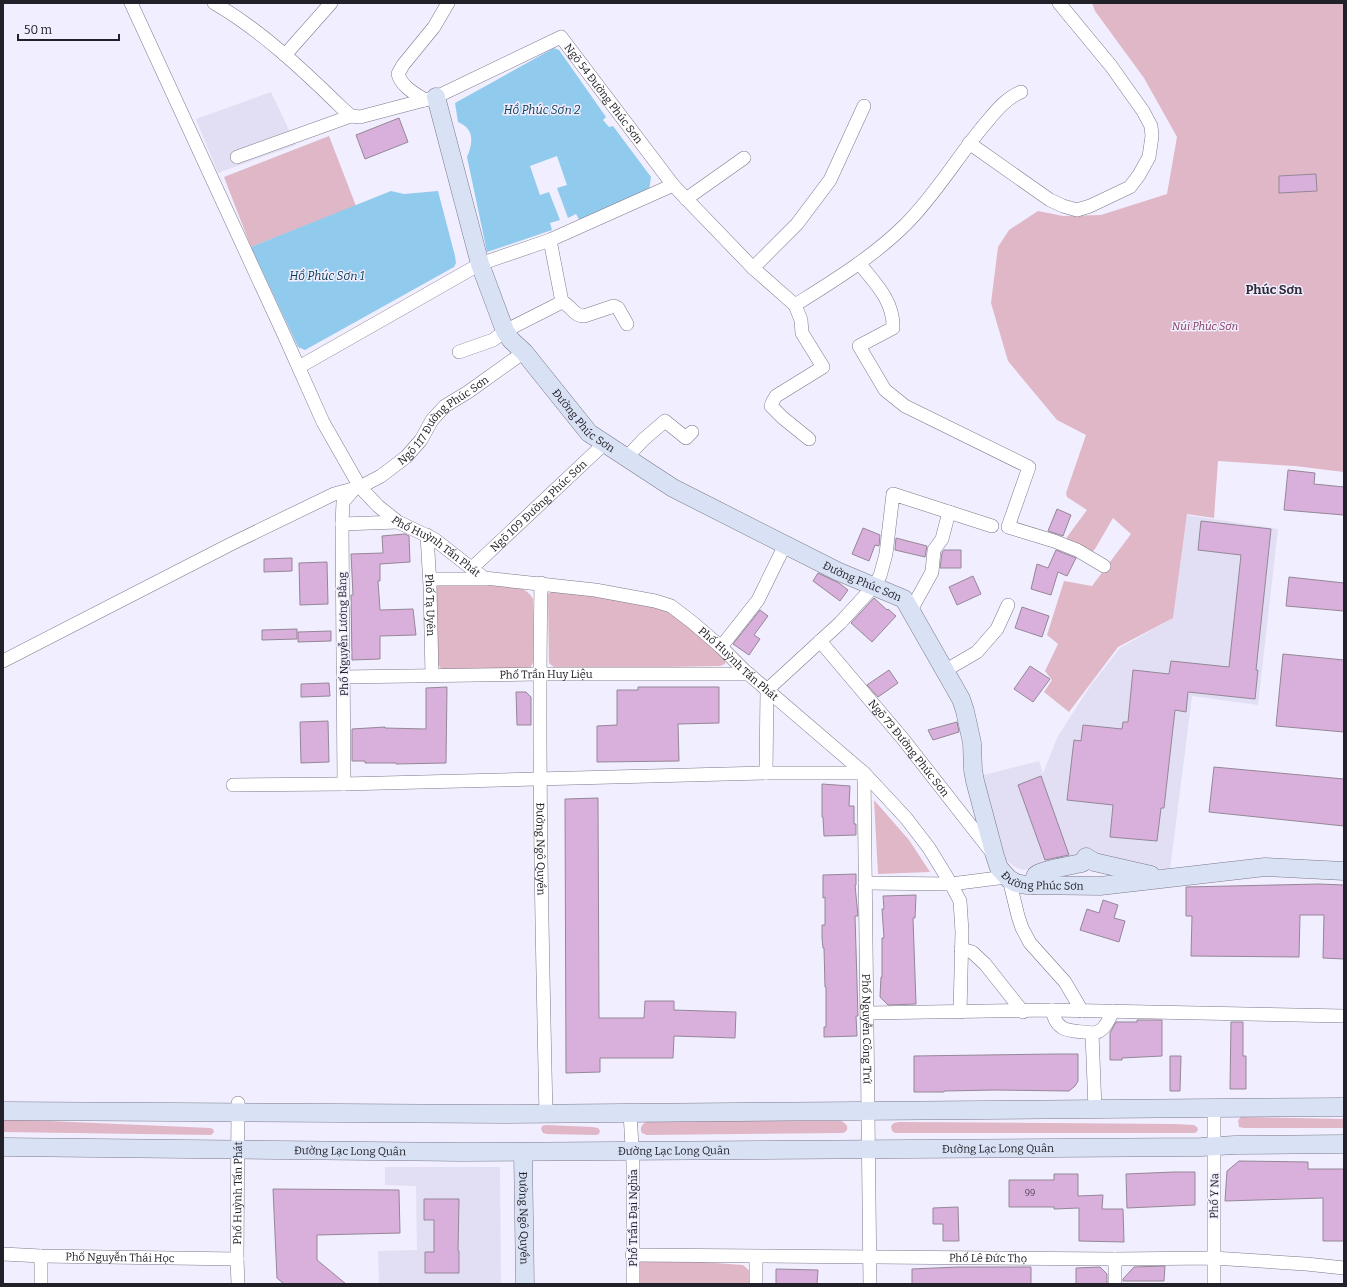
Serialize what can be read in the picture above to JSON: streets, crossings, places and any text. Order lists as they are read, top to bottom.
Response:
{
  "streets": {
    "main road": ["Đường Phúc Sơn", "Đường Ngô Quyền", "Đường Lạc Long Quân"],
    "street": [
      "Ngõ 54 Đường Phúc Sơn",
      "Ngõ 117 Đường Phúc Sơn",
      "Ngõ 109 Đường Phúc Sơn",
      "Phố Huỳnh Tấn Phát",
      "Phố Tạ Uyên",
      "Phố Nguyễn Lương Bằng",
      "Phố Trần Huy Liệu",
      "Ngõ 73 Đường Phúc Sơn",
      "Phố Nguyễn Công Trứ",
      "Phố Y Na",
      "Phố Trần Đại Nghĩa",
      "Phố Nguyễn Thái Học",
      "Phố Lê Đức Thọ"
    ]
  },
  "crossings": [
    ["Ngõ 54 Đường Phúc Sơn", "Đường Phúc Sơn"],
    ["Đường Phúc Sơn", "Ngõ 117 Đường Phúc Sơn"],
    ["Đường Phúc Sơn", "Ngõ 109 Đường Phúc Sơn"],
    ["Đường Phúc Sơn", "Ngõ 73 Đường Phúc Sơn"],
    ["Ngõ 117 Đường Phúc Sơn", "Phố Huỳnh Tấn Phát"],
    ["Ngõ 117 Đường Phúc Sơn", "Phố Nguyễn Lương Bằng"],
    ["Ngõ 109 Đường Phúc Sơn", "Phố Huỳnh Tấn Phát"],
    ["Phố Huỳnh Tấn Phát", "Phố Tạ Uyên"],
    ["Phố Huỳnh Tấn Phát", "Phố Nguyễn Lương Bằng"],
    ["Phố Huỳnh Tấn Phát", "Phố Trần Huy Liệu"],
    ["Phố Huỳnh Tấn Phát", "Đường Ngô Quyền"],
    ["Phố Huỳnh Tấn Phát", "Phố Nguyễn Công Trứ"],
    ["Phố Huỳnh Tấn Phát", "Đường Lạc Long Quân"],
    ["Phố Huỳnh Tấn Phát", "Phố Nguyễn Thái Học"],
    ["Phố Tạ Uyên", "Phố Trần Huy Liệu"],
    ["Phố Nguyễn Lương Bằng", "Phố Trần Huy Liệu"],
    ["Phố Trần Huy Liệu", "Đường Ngô Quyền"],
    ["Đường Ngô Quyền", "Đường Lạc Long Quân"],
    ["Phố Nguyễn Công Trứ", "Đường Lạc Long Quân"],
    ["Phố Nguyễn Công Trứ", "Phố Lê Đức Thọ"],
    ["Đường Lạc Long Quân", "Phố Y Na"],
    ["Đường Lạc Long Quân", "Phố Trần Đại Nghĩa"],
    ["Phố Y Na", "Phố Lê Đức Thọ"],
    ["Phố Trần Đại Nghĩa", "Phố Lê Đức Thọ"]
  ],
  "districts": ["Phúc Sơn"],
  "water": ["Hồ Phúc Sơn 2", "Hồ Phúc Sơn 1"],
  "parks": ["Núi Phúc Sơn"],
  "house_numbers": ["99"],
  "scale_bar": "50 m"
}
